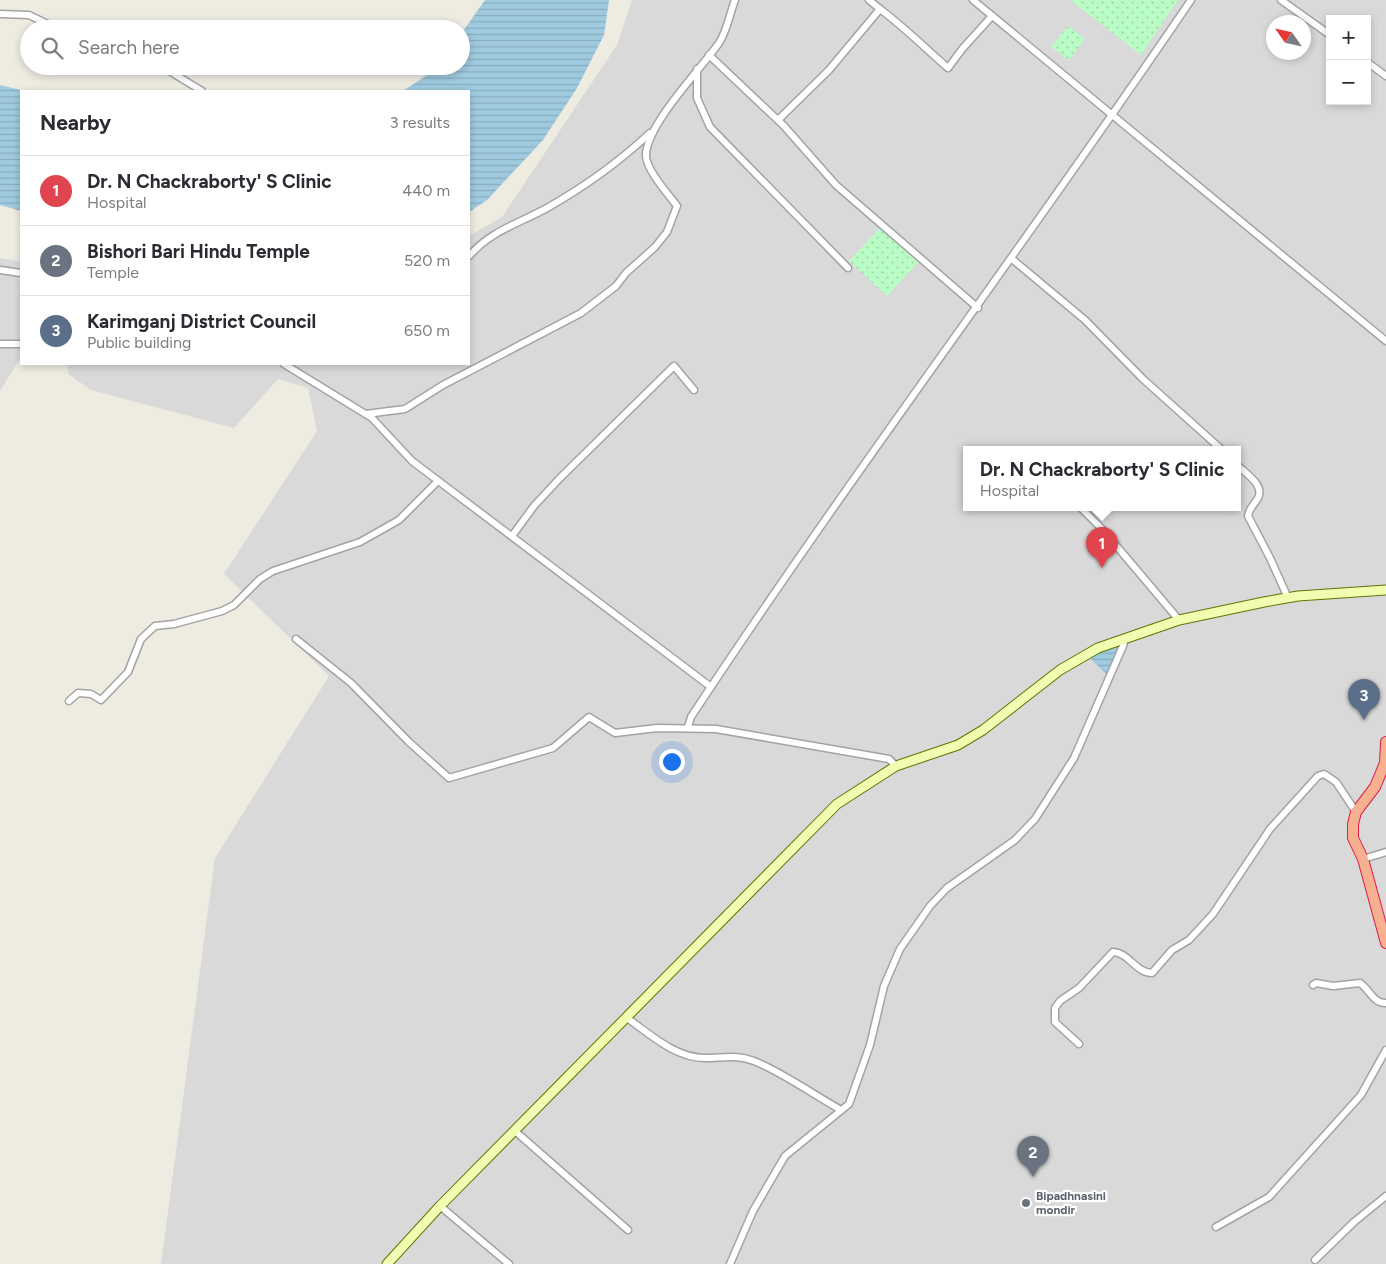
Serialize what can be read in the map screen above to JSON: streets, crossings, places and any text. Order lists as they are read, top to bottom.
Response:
{
  "places": ["Bipadhnasini mondir"],
  "north": "top left",
  "page": {
    "map_buttons": ["+", "−"],
    "search": "Search here",
    "heading": ["Nearby", "3 results"],
    "list": [
      {
        "mark": "1",
        "name": "Dr. N Chackraborty' S Clinic",
        "note": "Hospital",
        "value": "440 m"
      },
      {
        "mark": "2",
        "name": "Bishori Bari Hindu Temple",
        "note": "Temple",
        "value": "520 m"
      },
      {
        "mark": "3",
        "name": "Karimganj District Council",
        "note": "Public building",
        "value": "650 m"
      }
    ],
    "popup": ["Dr. N Chackraborty' S Clinic", "Hospital"],
    "pins": ["1", "3", "2"]
  }
}
